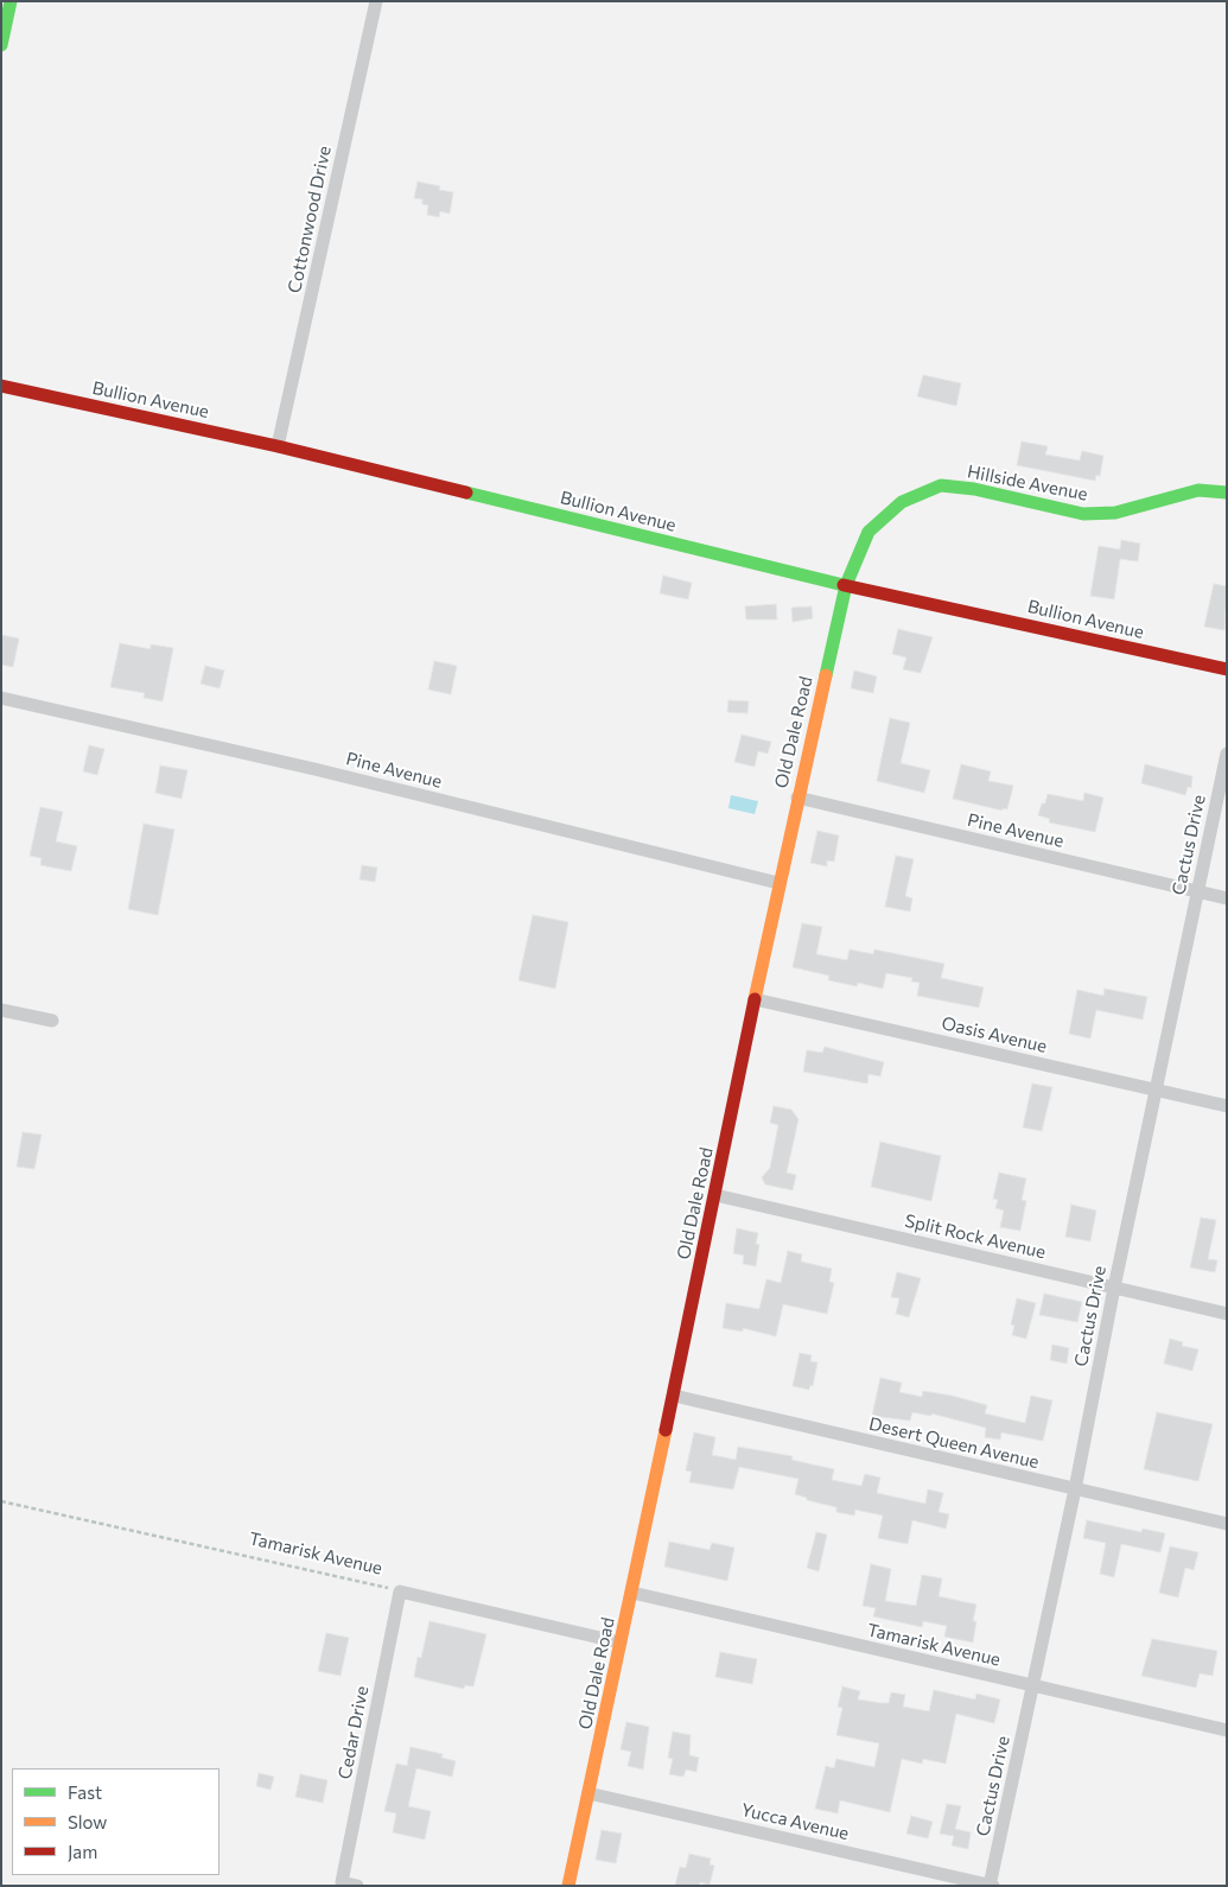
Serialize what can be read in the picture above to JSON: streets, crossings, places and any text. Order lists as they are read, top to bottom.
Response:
{
  "streets": {
    "street": [
      "Cottonwood Drive",
      "Bullion Avenue",
      "Hillside Avenue",
      "Old Dale Road",
      "Pine Avenue",
      "Cactus Drive",
      "Oasis Avenue",
      "Split Rock Avenue",
      "Desert Queen Avenue",
      "Tamarisk Avenue",
      "Cedar Drive",
      "Yucca Avenue"
    ]
  },
  "crossings": [
    ["Cottonwood Drive", "Bullion Avenue"],
    ["Bullion Avenue", "Old Dale Road"],
    ["Hillside Avenue", "Old Dale Road"],
    ["Old Dale Road", "Pine Avenue"],
    ["Old Dale Road", "Oasis Avenue"],
    ["Old Dale Road", "Split Rock Avenue"],
    ["Old Dale Road", "Desert Queen Avenue"],
    ["Old Dale Road", "Tamarisk Avenue"],
    ["Old Dale Road", "Yucca Avenue"],
    ["Pine Avenue", "Cactus Drive"],
    ["Cactus Drive", "Oasis Avenue"],
    ["Cactus Drive", "Split Rock Avenue"],
    ["Cactus Drive", "Desert Queen Avenue"],
    ["Cactus Drive", "Tamarisk Avenue"],
    ["Cactus Drive", "Yucca Avenue"],
    ["Tamarisk Avenue", "Cedar Drive"]
  ],
  "legend": ["Fast", "Slow", "Jam"]
}
